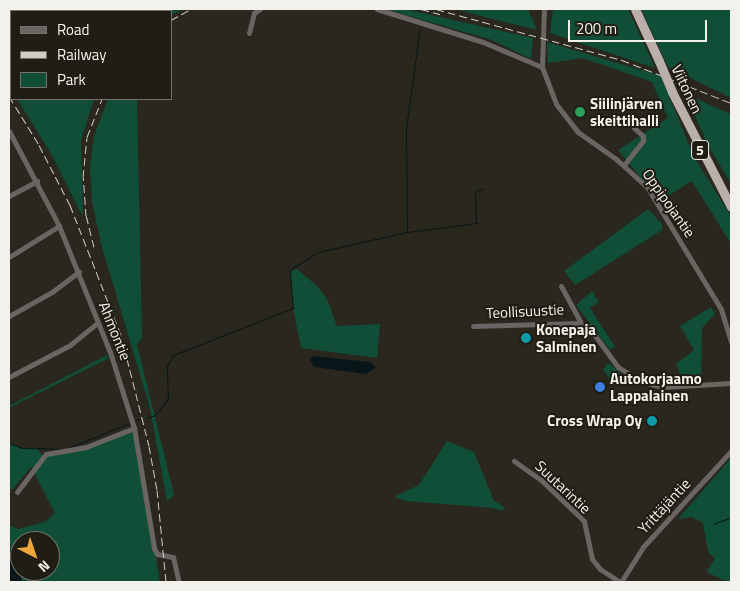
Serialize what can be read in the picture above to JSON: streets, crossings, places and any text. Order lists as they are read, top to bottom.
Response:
{
  "streets": {
    "highway": ["Viitonen", "5"],
    "street": [
      "Oppipojantie",
      "Teollisuustie",
      "Ahmontie",
      "Suutarintie",
      "Yrittäjäntie"
    ]
  },
  "crossings": [
    ["Suutarintie", "Yrittäjäntie"]
  ],
  "places": [
    "Siilinjärven skeittihalli",
    "Konepaja Salminen",
    "Autokorjaamo Lappalainen",
    "Cross Wrap Oy"
  ],
  "legend": ["Road", "Railway", "Park"],
  "scale_bar": "200 m",
  "north": "bottom right"
}
